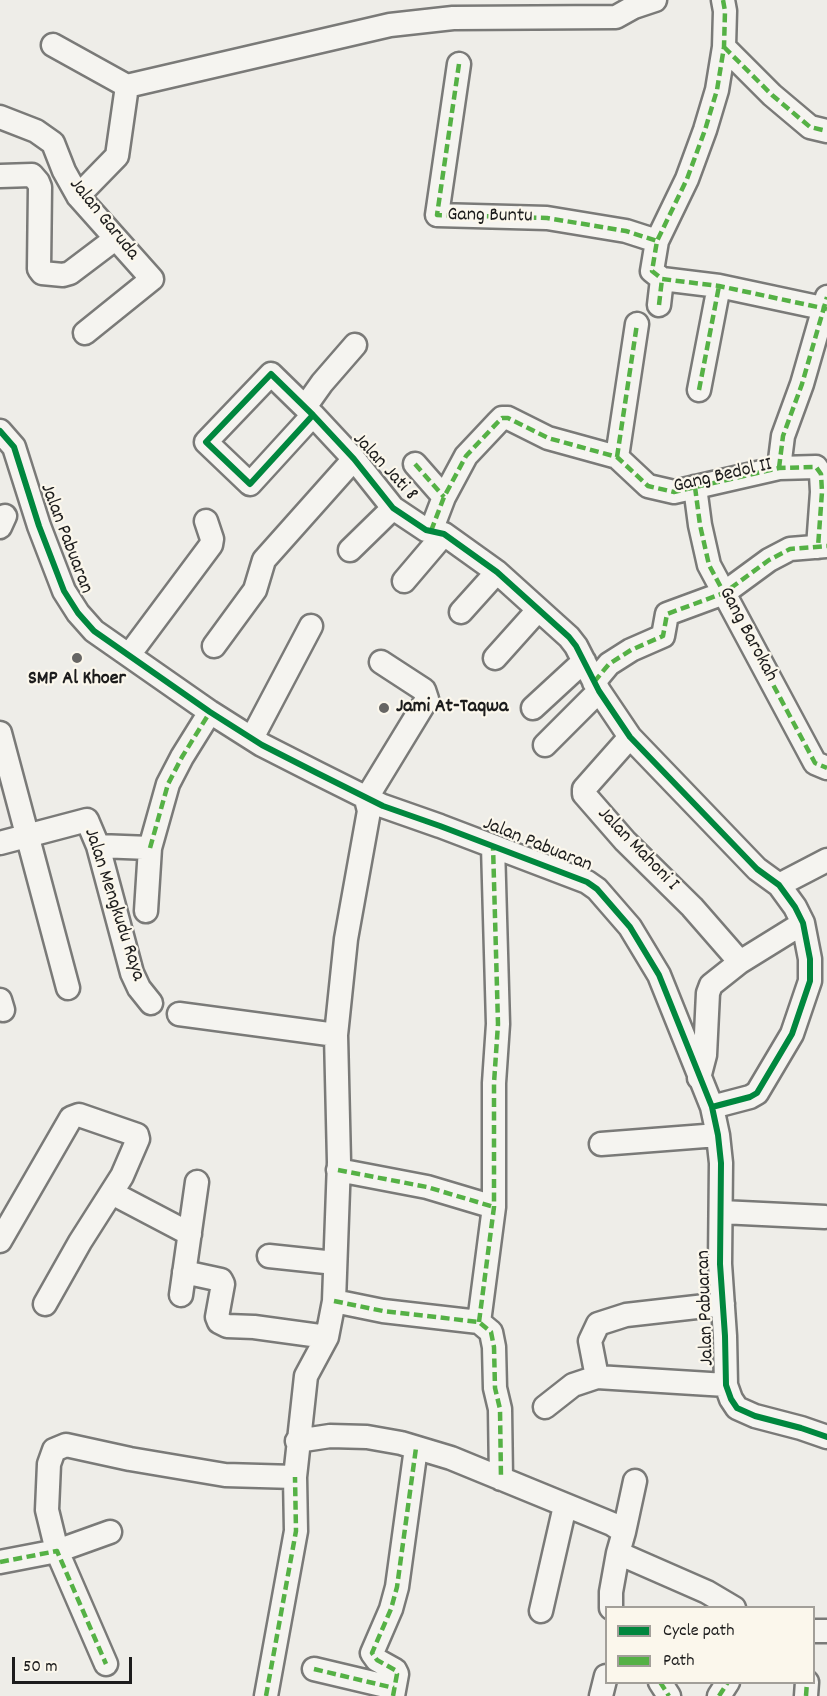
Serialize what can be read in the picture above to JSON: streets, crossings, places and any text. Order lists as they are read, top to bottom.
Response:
{
  "streets": {
    "street": [
      "Gang Buntu",
      "Jalan Garuda",
      "Jalan Jati 8",
      "Gang Bedol II",
      "Jalan Pabuaran",
      "Gang Barokah",
      "Jalan Mahoni I",
      "Jalan Mengkudu Raya"
    ]
  },
  "crossings": [
    ["Jalan Jati 8", "Gang Bedol II"],
    ["Jalan Jati 8", "Jalan Pabuaran"],
    ["Jalan Jati 8", "Jalan Mahoni I"],
    ["Gang Bedol II", "Gang Barokah"]
  ],
  "places": ["SMP Al Khoer", "Jami At-Taqwa"],
  "legend": ["Cycle path", "Path"],
  "scale_bar": "50 m"
}
